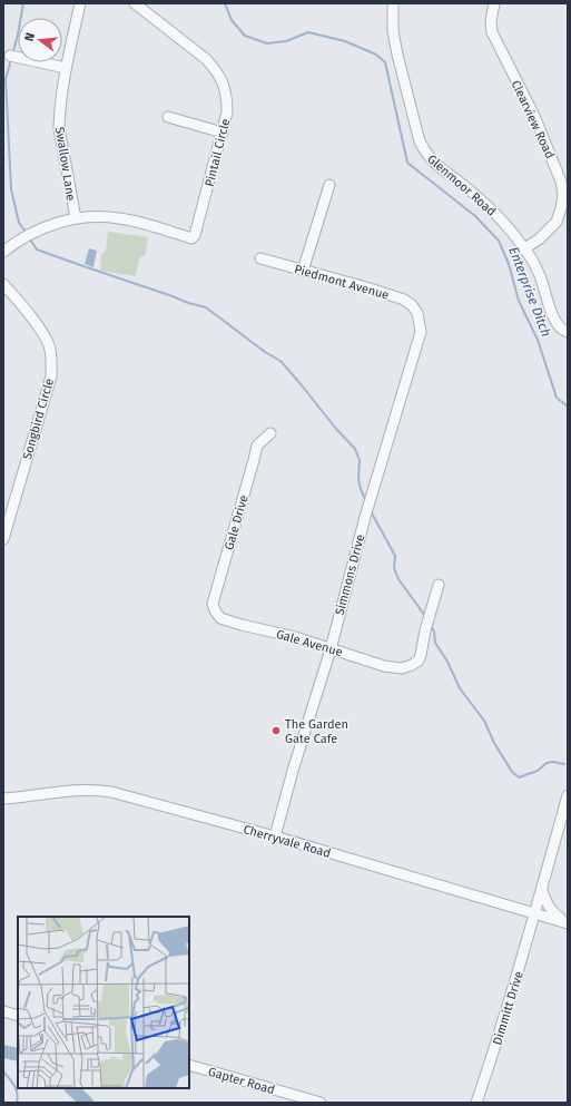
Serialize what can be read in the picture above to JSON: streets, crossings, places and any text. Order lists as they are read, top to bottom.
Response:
{
  "streets": {
    "street": [
      "Clearview Road",
      "Pintail Circle",
      "Swallow Lane",
      "Glenmoor Road",
      "Piedmont Avenue",
      "Songbird Circle",
      "Gale Drive",
      "Simmons Drive",
      "Gale Avenue",
      "Cherryvale Road",
      "Dimmitt Drive",
      "Gapter Road"
    ]
  },
  "crossings": [
    ["Clearview Road", "Glenmoor Road"],
    ["Pintail Circle", "Swallow Lane"],
    ["Piedmont Avenue", "Simmons Drive"],
    ["Gale Drive", "Gale Avenue"],
    ["Simmons Drive", "Gale Avenue"],
    ["Simmons Drive", "Cherryvale Road"],
    ["Cherryvale Road", "Dimmitt Drive"]
  ],
  "water": ["Enterprise Ditch"],
  "places": ["The Garden Gate Cafe"],
  "north": "left"
}
